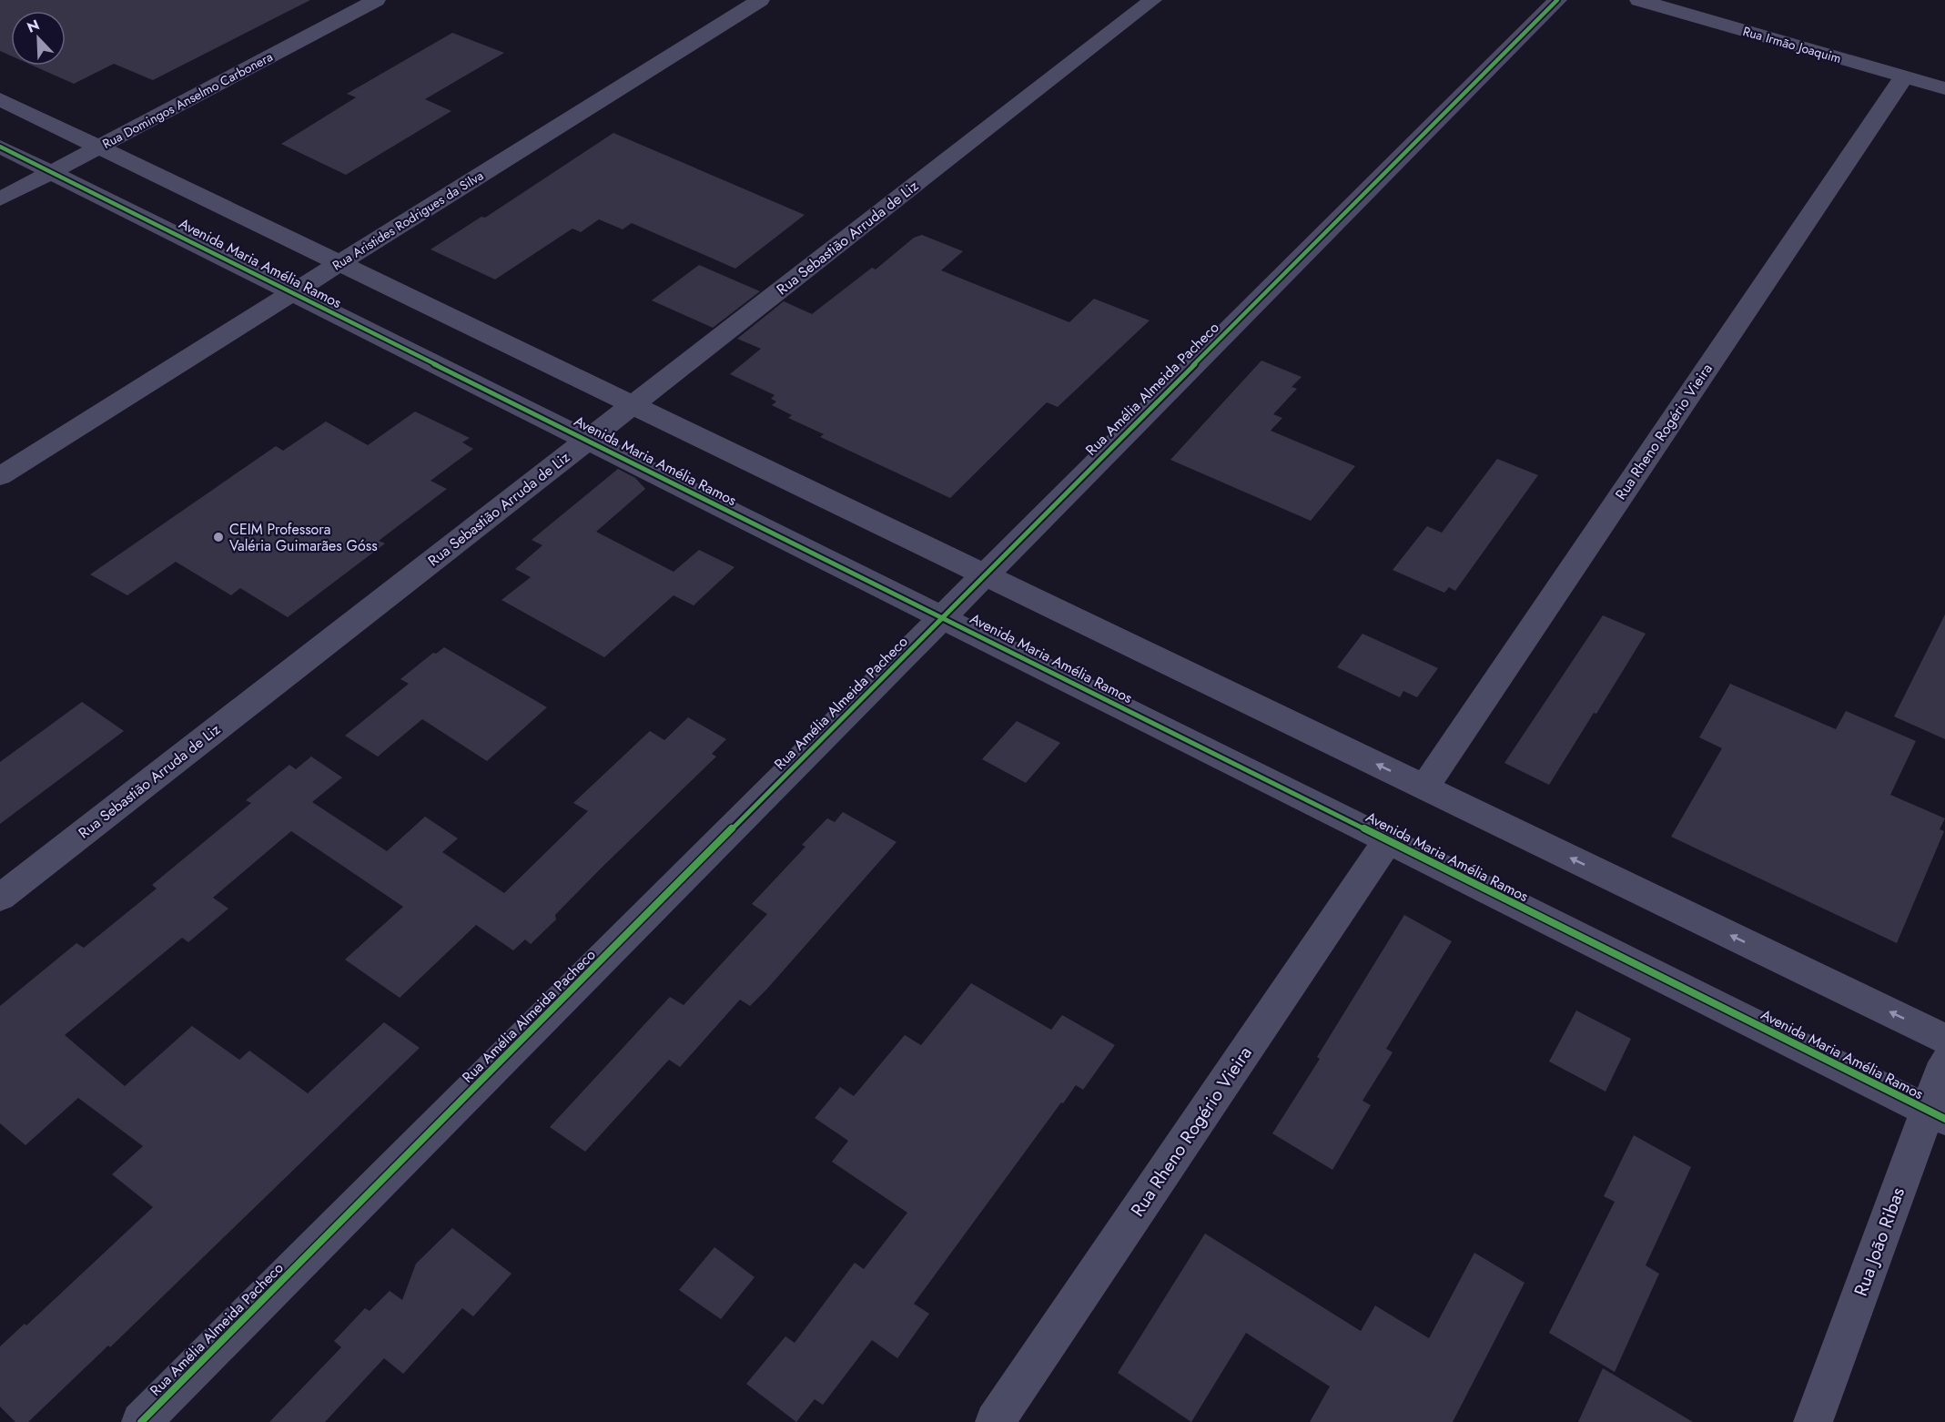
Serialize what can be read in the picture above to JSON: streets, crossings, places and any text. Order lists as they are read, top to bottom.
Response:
{
  "streets": {
    "street": [
      "Rua Irmão Joaquim",
      "Rua Domingos Anselmo Carbonera",
      "Rua Aristides Rodrigues da Silva",
      "Rua Sebastião Arruda de Liz",
      "Avenida Maria Amélia Ramos",
      "Rua Amélia Almeida Pacheco",
      "Rua Rheno Rogério Vieira",
      "Rua João Ribas"
    ]
  },
  "crossings": [
    ["Rua Irmão Joaquim", "Rua Rheno Rogério Vieira"],
    ["Rua Domingos Anselmo Carbonera", "Avenida Maria Amélia Ramos"],
    ["Rua Aristides Rodrigues da Silva", "Avenida Maria Amélia Ramos"],
    ["Rua Sebastião Arruda de Liz", "Avenida Maria Amélia Ramos"],
    ["Avenida Maria Amélia Ramos", "Rua Amélia Almeida Pacheco"],
    ["Avenida Maria Amélia Ramos", "Rua Rheno Rogério Vieira"],
    ["Avenida Maria Amélia Ramos", "Rua João Ribas"]
  ],
  "places": ["CEIM Professora Valéria Guimarães Góss"],
  "north": "top left"
}
